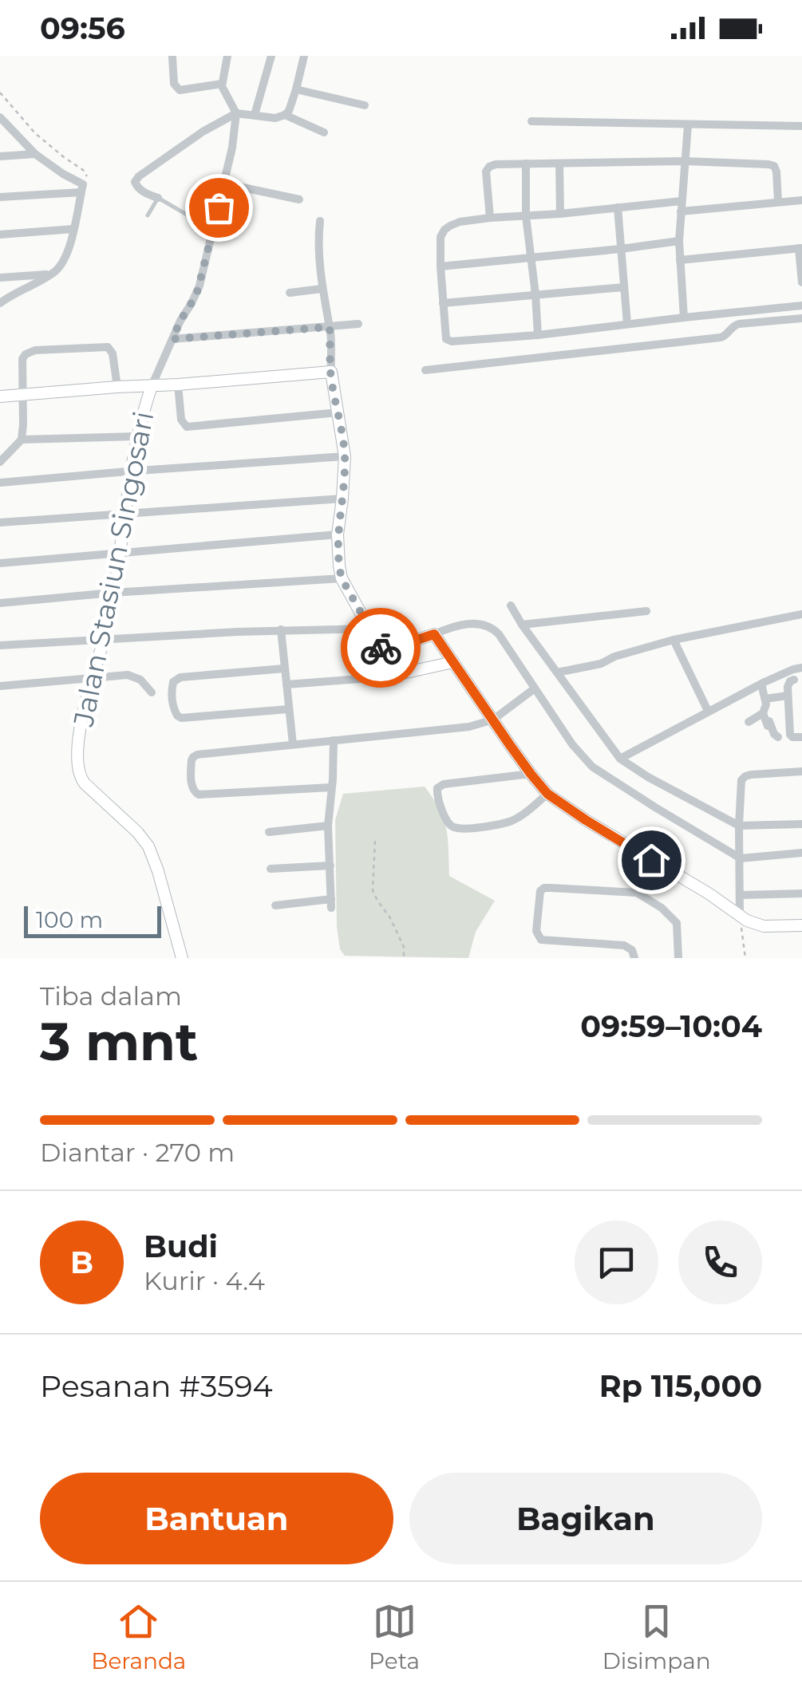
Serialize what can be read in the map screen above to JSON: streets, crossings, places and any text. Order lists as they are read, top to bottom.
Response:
{
  "streets": {
    "street": ["Jalan Stasiun Singosari"]
  },
  "scale_bar": "100 m",
  "page": {
    "status": "09:56",
    "scale": "100 m",
    "heading": ["3 mnt", "Tiba dalam", "09:59–10:04"],
    "panel": [
      "Budi",
      "Kurir · 4.4",
      "Pesanan #3594",
      "Rp 115,000"
    ],
    "bar": "Diantar · 270 m",
    "round": "B",
    "buttons": ["Bantuan", "Bagikan"],
    "tabs": ["Beranda", "Peta", "Disimpan"]
  }
}
